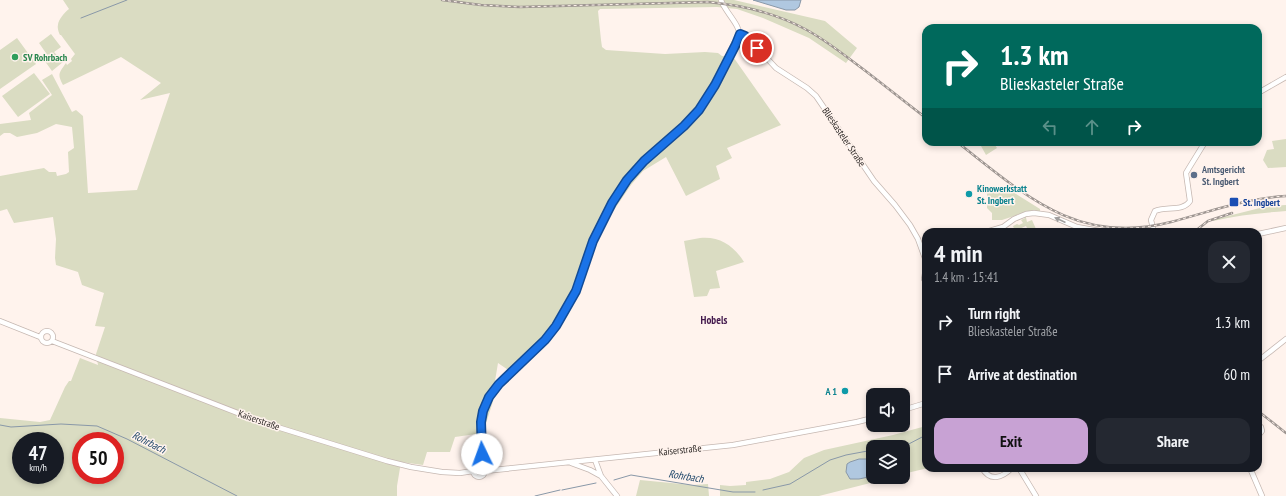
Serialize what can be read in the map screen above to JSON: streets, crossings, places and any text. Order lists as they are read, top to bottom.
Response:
{
  "streets": {
    "main road": ["Blieskasteler Straße", "Kaiserstraße"]
  },
  "districts": ["Hobels"],
  "water": ["Rohrbach"],
  "places": {
    "other": [
      "SV Rohrbach",
      "Amtsgericht St. Ingbert",
      "Kinowerkstatt St. Ingbert",
      "A 1"
    ],
    "transit": ["St. Ingbert"]
  },
  "page": {
    "turn": ["1.3 km", "Blieskasteler Straße"],
    "heading": ["4 min", "1.4 km · 15:41"],
    "list": [
      {
        "name": "Turn right",
        "note": "Blieskasteler Straße",
        "value": "1.3 km"
      },
      {
        "name": "Arrive at destination",
        "value": "60 m"
      }
    ],
    "buttons": ["Exit", "Share"],
    "speed": "47 km/h",
    "limit": "50"
  }
}
